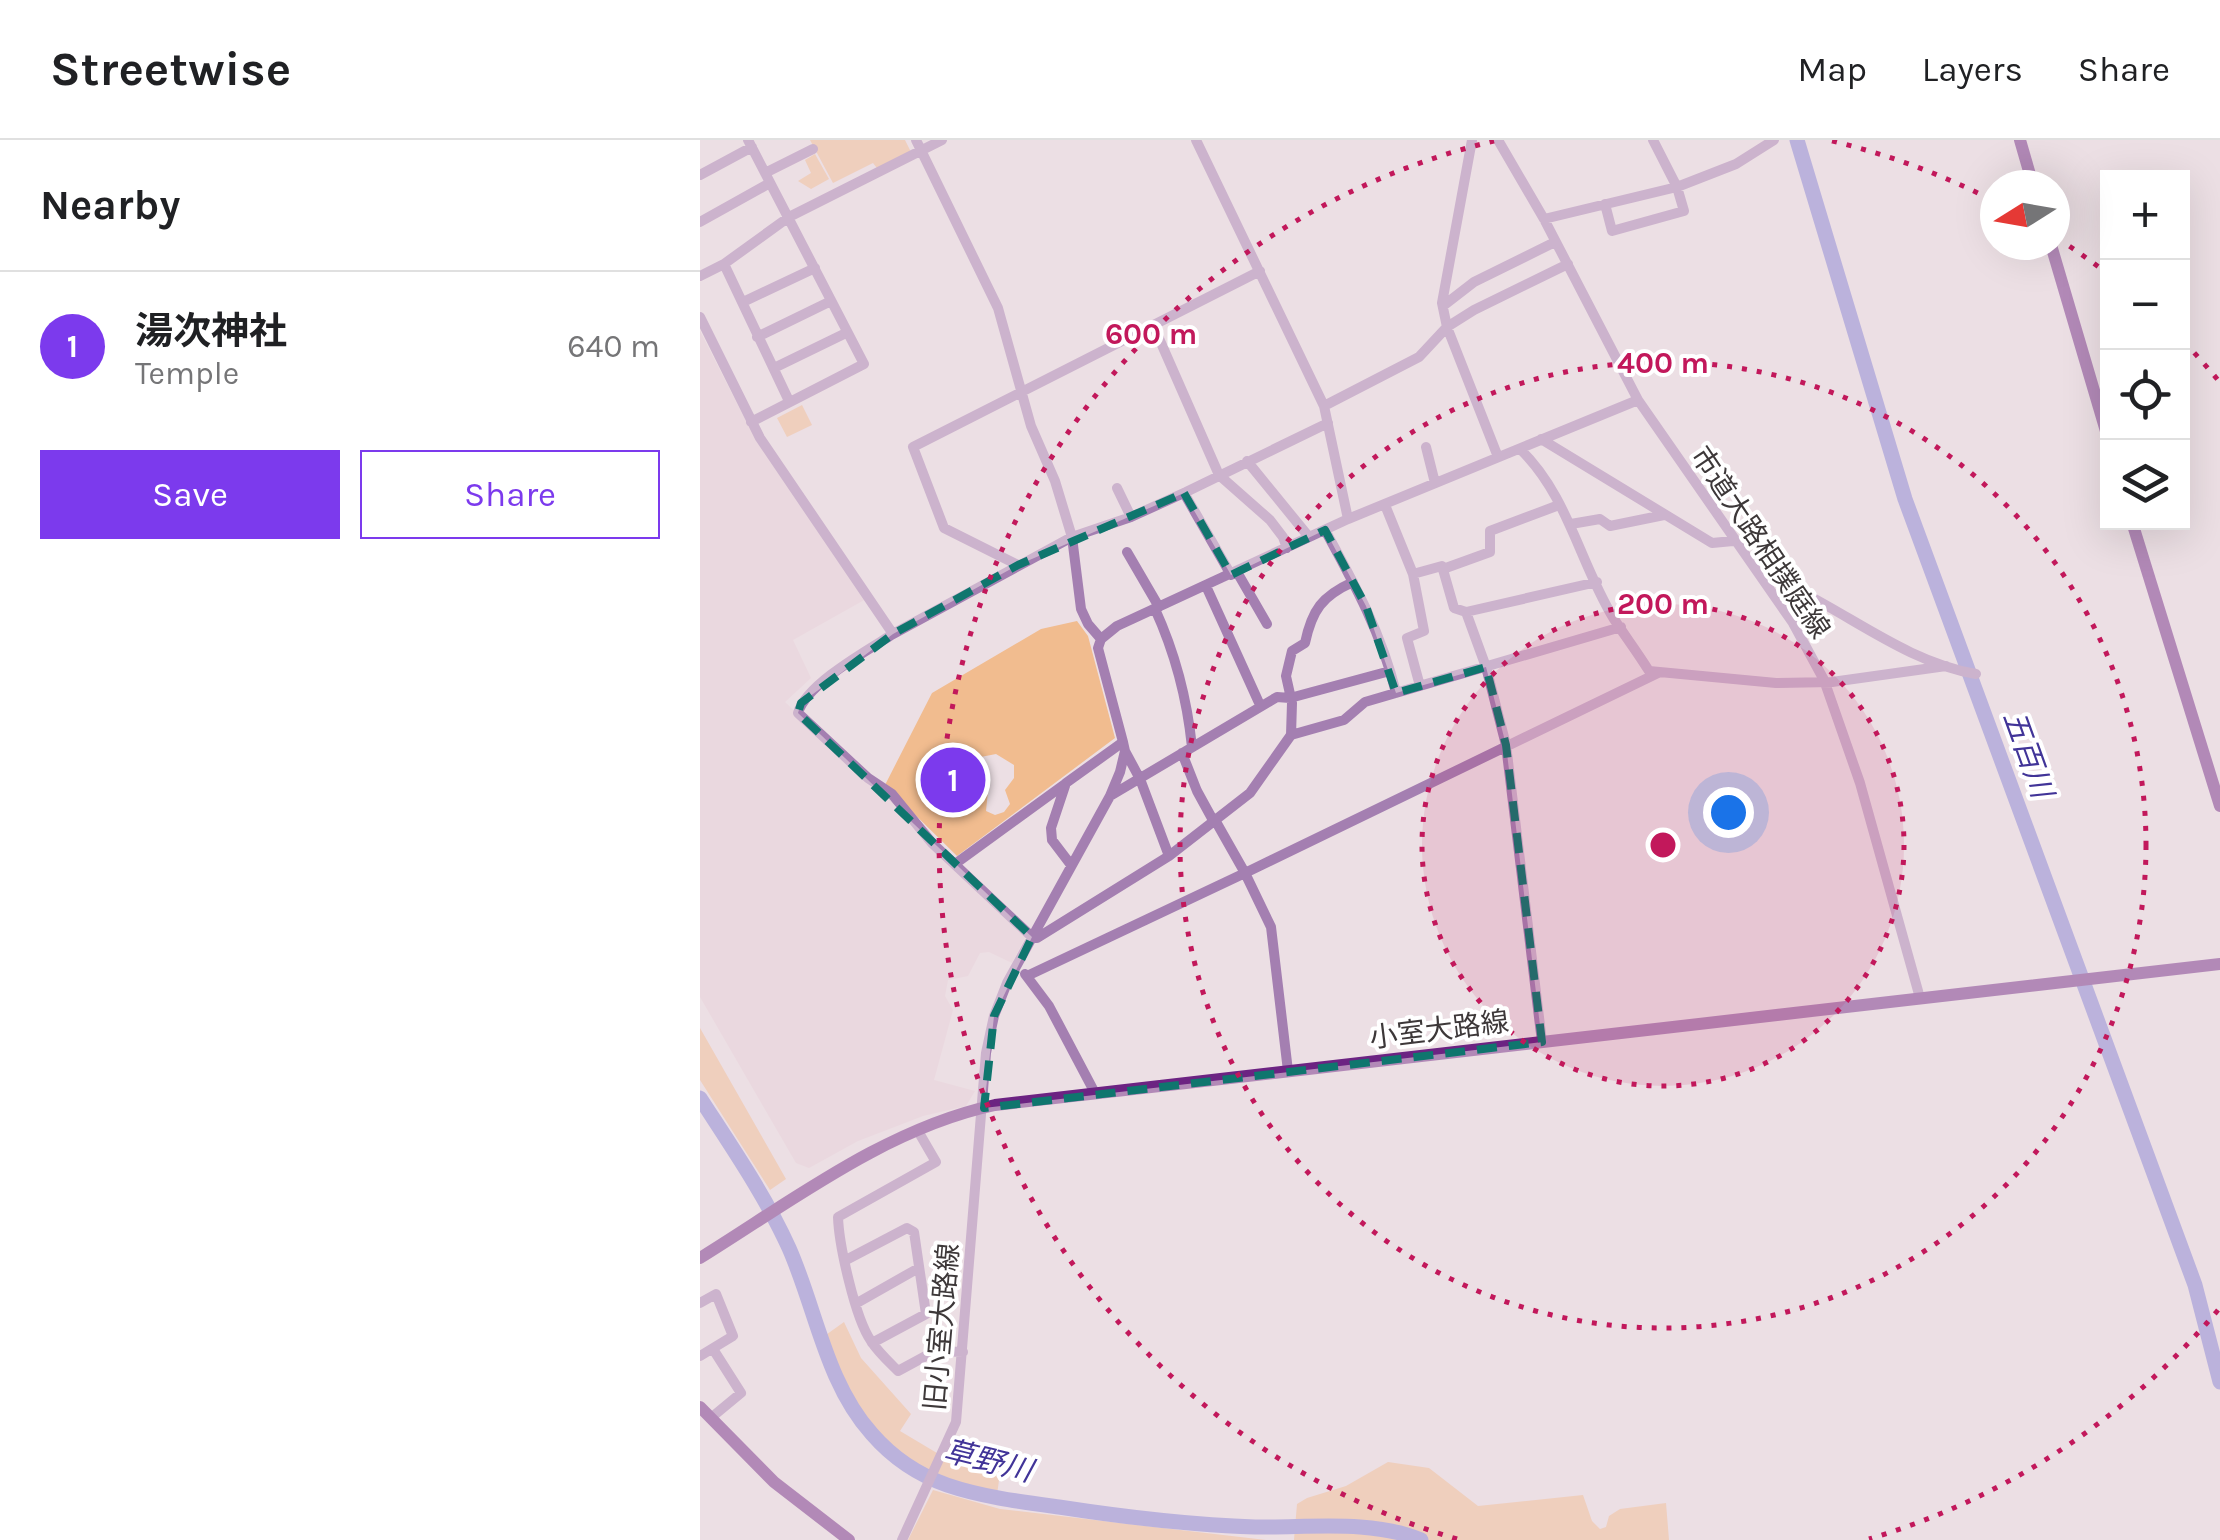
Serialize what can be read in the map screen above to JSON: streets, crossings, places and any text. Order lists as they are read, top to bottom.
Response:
{
  "streets": {
    "main road": ["小室大路線"],
    "street": ["市道大路相撲庭線", "旧小室大路線"]
  },
  "crossings": [
    ["市道大路相撲庭線", "小室大路線"],
    ["小室大路線", "旧小室大路線"]
  ],
  "water": ["五百川", "草野川"],
  "north": "left",
  "page": {
    "header": "Streetwise",
    "nav": ["Map", "Layers", "Share"],
    "heading": "Nearby",
    "map_buttons": ["+", "−"],
    "list": [
      {
        "mark": "1",
        "name": "湯次神社",
        "note": "Temple",
        "value": "640 m"
      }
    ],
    "buttons": ["Save", "Share"],
    "pins": "1"
  },
  "rings": ["600 m", "400 m", "200 m"]
}
